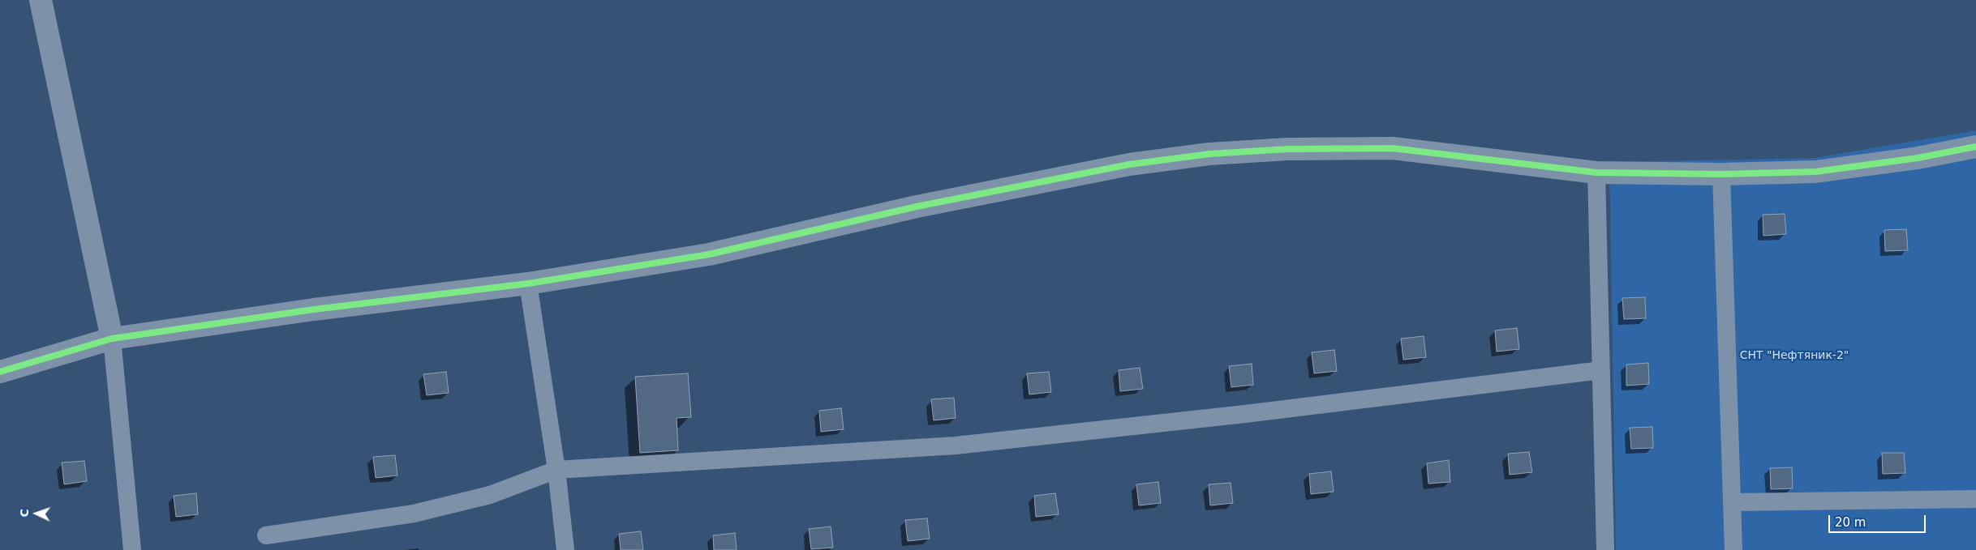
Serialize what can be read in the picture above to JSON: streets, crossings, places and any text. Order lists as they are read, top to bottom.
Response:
{
  "parks": ["СНТ \"Нефтяник-2\""],
  "scale_bar": "20 m",
  "north": "left"
}
